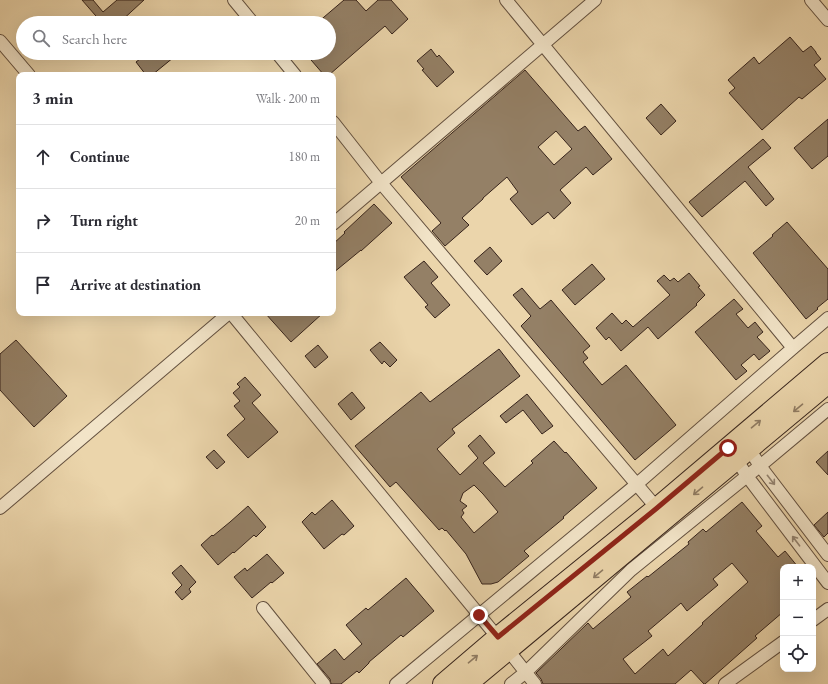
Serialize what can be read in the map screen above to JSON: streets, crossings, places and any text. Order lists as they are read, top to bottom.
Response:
{
  "page": {
    "search": "Search here",
    "heading": ["3 min", "Walk · 200 m"],
    "list": [
      ["Continue", "180 m"],
      ["Turn right", "20 m"],
      "Arrive at destination"
    ],
    "map_buttons": ["+", "−"]
  }
}
